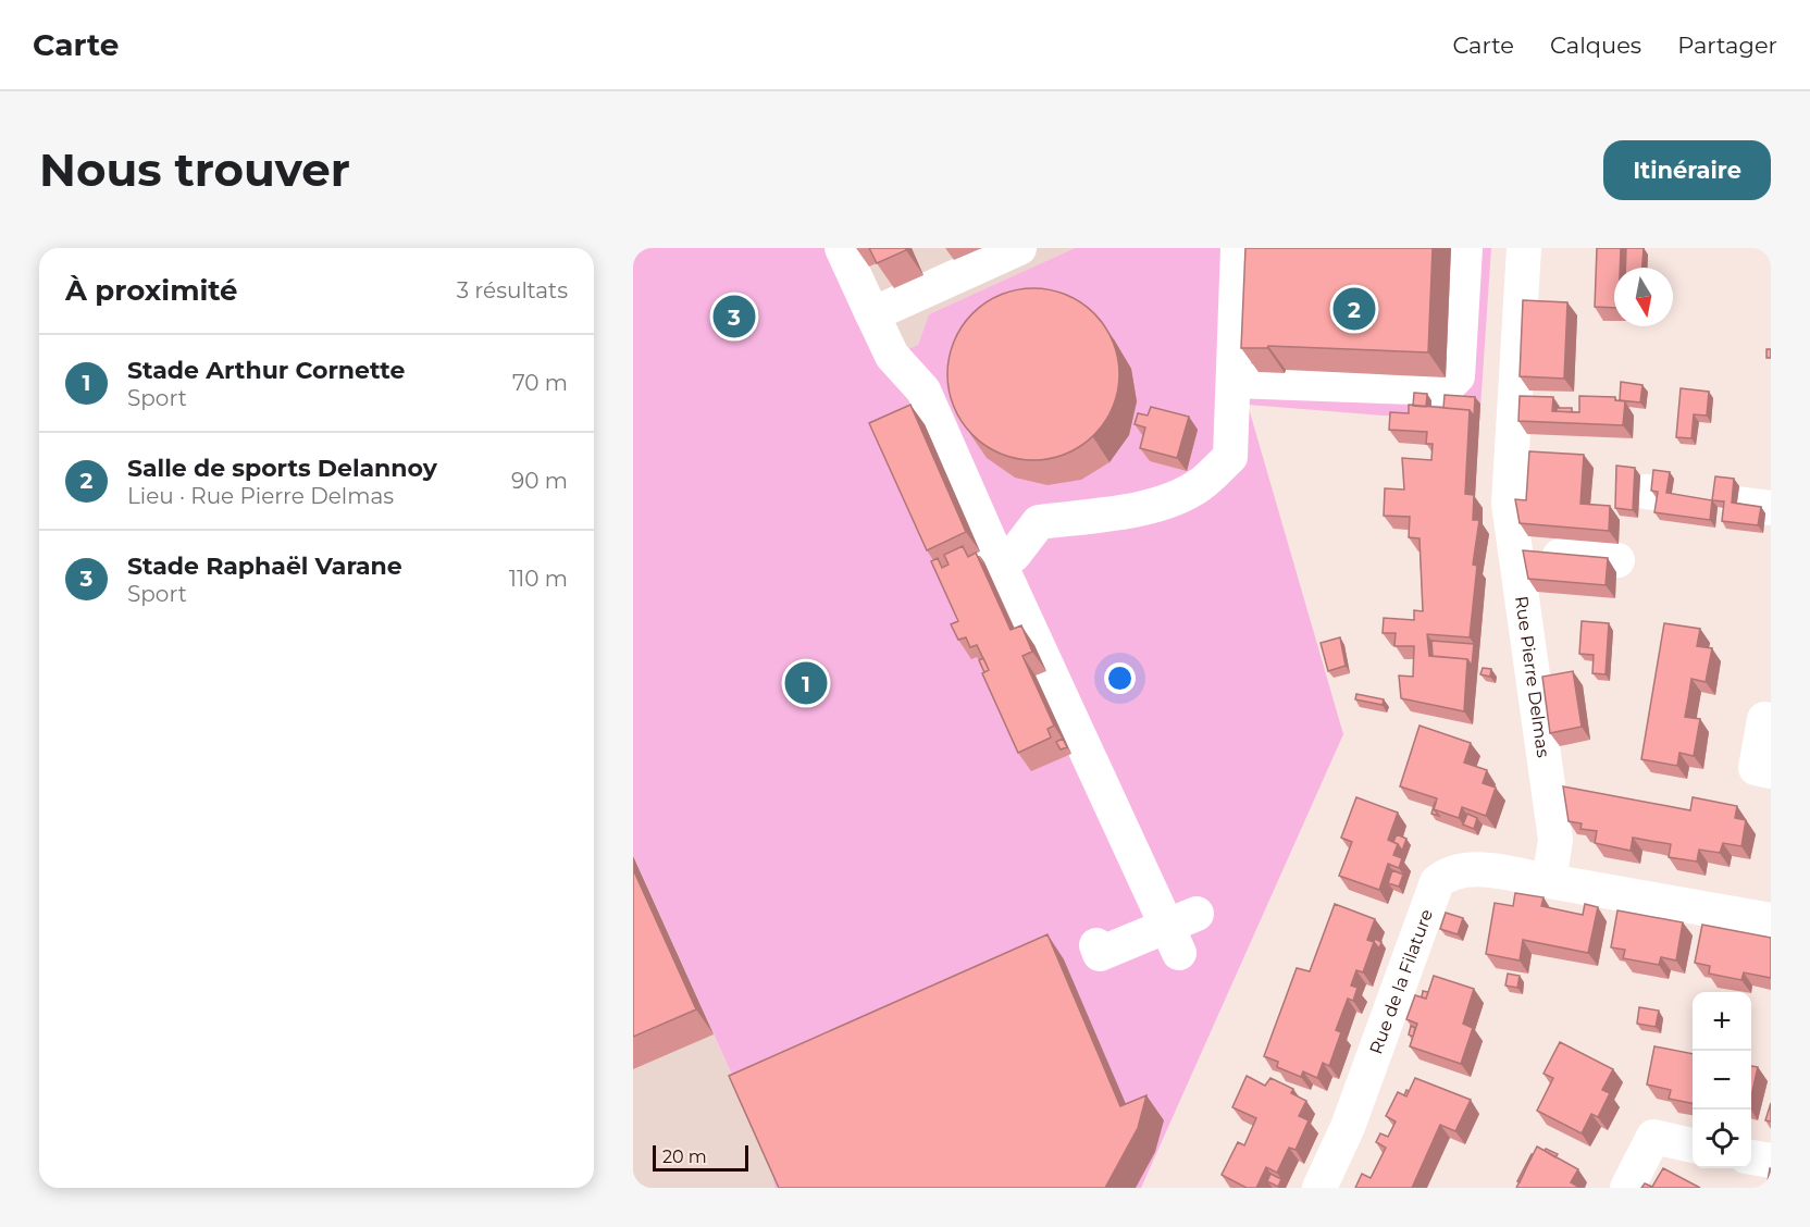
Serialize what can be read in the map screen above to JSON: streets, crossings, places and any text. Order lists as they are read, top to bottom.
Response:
{
  "streets": {
    "street": ["Rue Pierre Delmas", "Rue de la Filature"]
  },
  "crossings": [
    ["Rue Pierre Delmas", "Rue de la Filature"]
  ],
  "scale_bar": "20 m",
  "north": "bottom",
  "page": {
    "header": "Carte",
    "nav": ["Carte", "Calques", "Partager"],
    "buttons": "Itinéraire",
    "title": "Nous trouver",
    "heading": ["À proximité", "3 résultats"],
    "pins": ["2", "3", "1"],
    "list": [
      {
        "mark": "1",
        "name": "Stade Arthur Cornette",
        "note": "Sport",
        "value": "70 m"
      },
      {
        "mark": "2",
        "name": "Salle de sports Delannoy",
        "note": "Lieu · Rue Pierre Delmas",
        "value": "90 m"
      },
      {
        "mark": "3",
        "name": "Stade Raphaël Varane",
        "note": "Sport",
        "value": "110 m"
      }
    ],
    "map_buttons": ["+", "−"],
    "scale": "20 m"
  }
}
